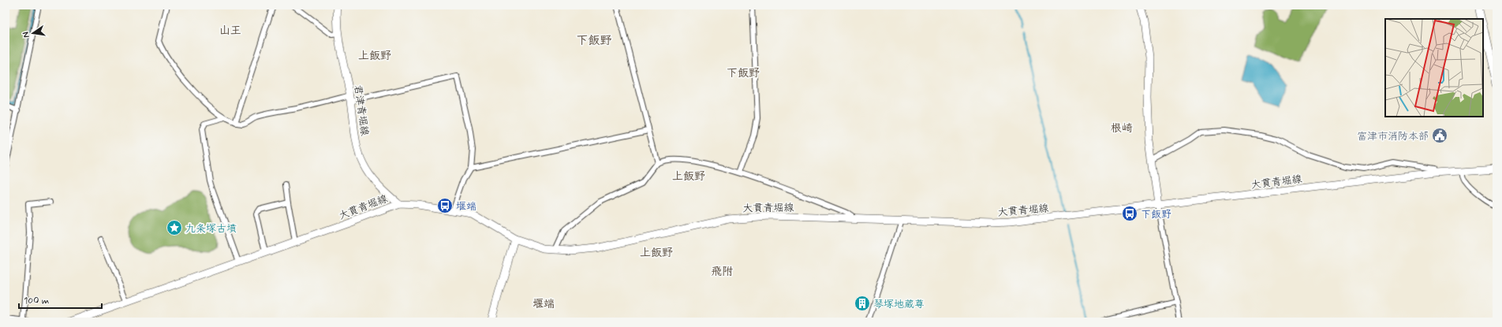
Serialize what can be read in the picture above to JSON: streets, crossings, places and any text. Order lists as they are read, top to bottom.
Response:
{
  "streets": {
    "main road": ["君津青堀線", "大貫青堀線"]
  },
  "crossings": [
    ["君津青堀線", "大貫青堀線"]
  ],
  "districts": [
    "山王",
    "下飯野",
    "上飯野",
    "下飯野",
    "根崎",
    "上飯野",
    "上飯野",
    "飛附",
    "堰端"
  ],
  "places": {
    "public building": ["富津市消防本部"],
    "bus stop": ["堰端", "下飯野"],
    "place": ["九条塚古墳"],
    "building": ["琴塚地蔵尊"]
  },
  "scale_bar": "100 m",
  "north": "left"
}
